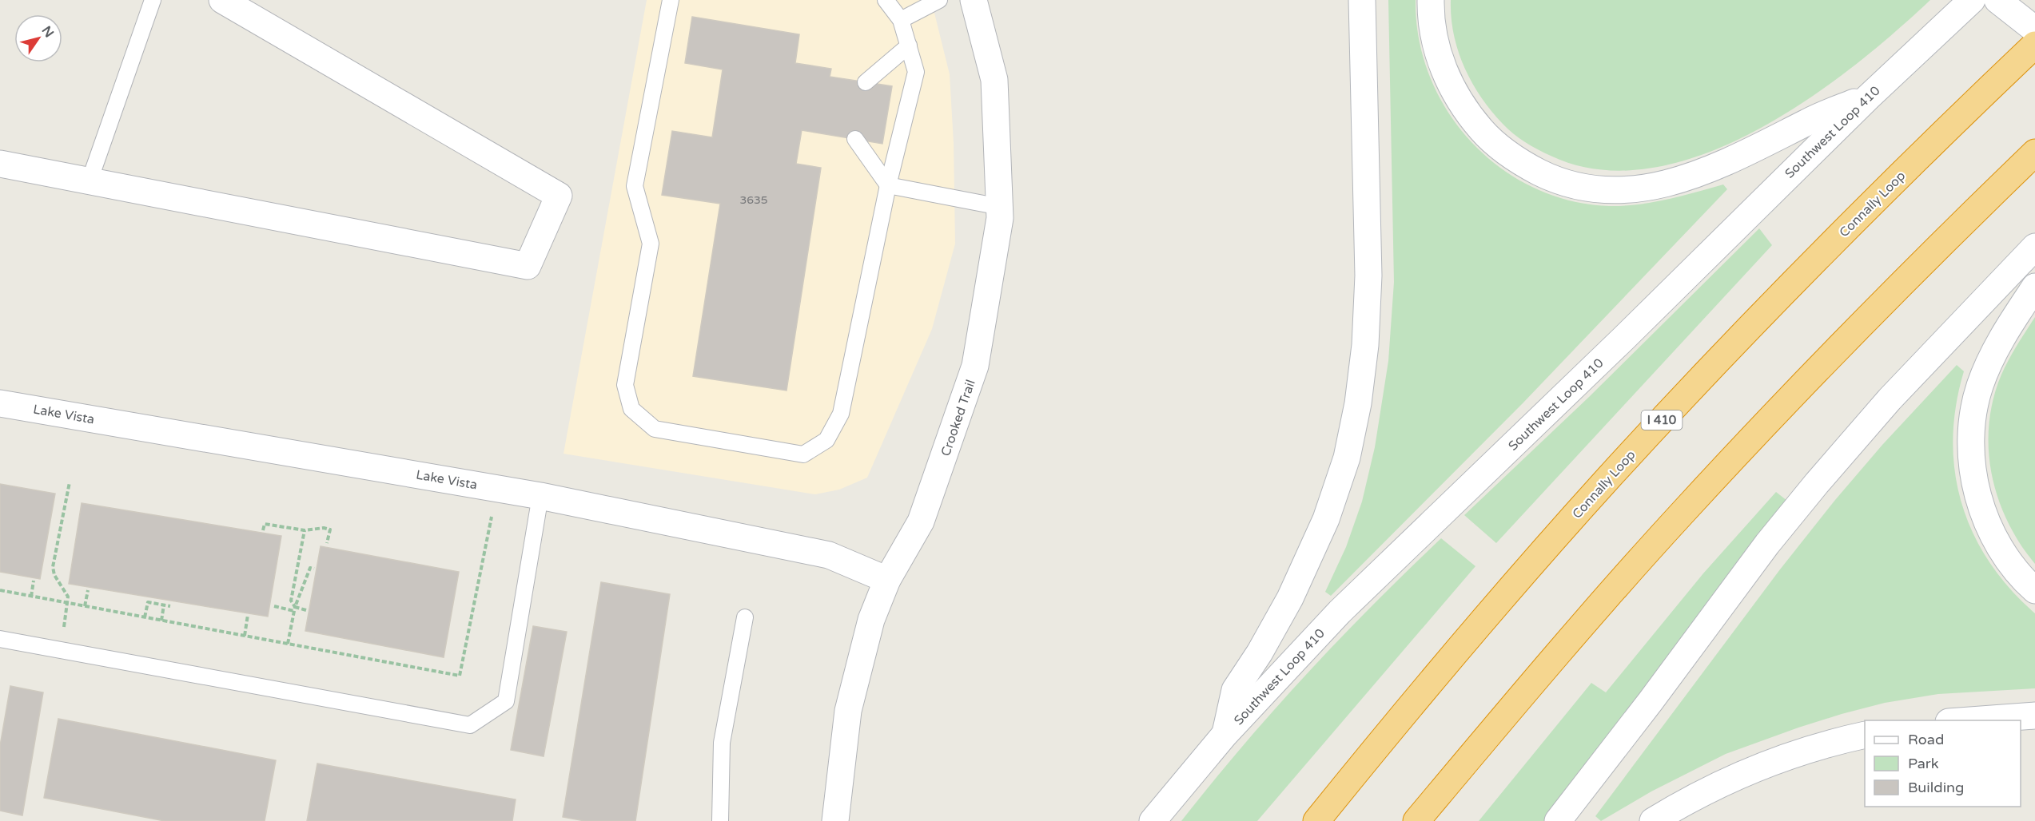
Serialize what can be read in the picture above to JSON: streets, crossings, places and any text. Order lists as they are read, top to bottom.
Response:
{
  "streets": {
    "highway": ["Connally Loop", "I 410"],
    "main road": ["Southwest Loop 410", "Lake Vista", "Crooked Trail"]
  },
  "crossings": [
    ["Lake Vista", "Crooked Trail"]
  ],
  "house_numbers": ["3635"],
  "legend": ["Road", "Park", "Building"],
  "north": "top right"
}
